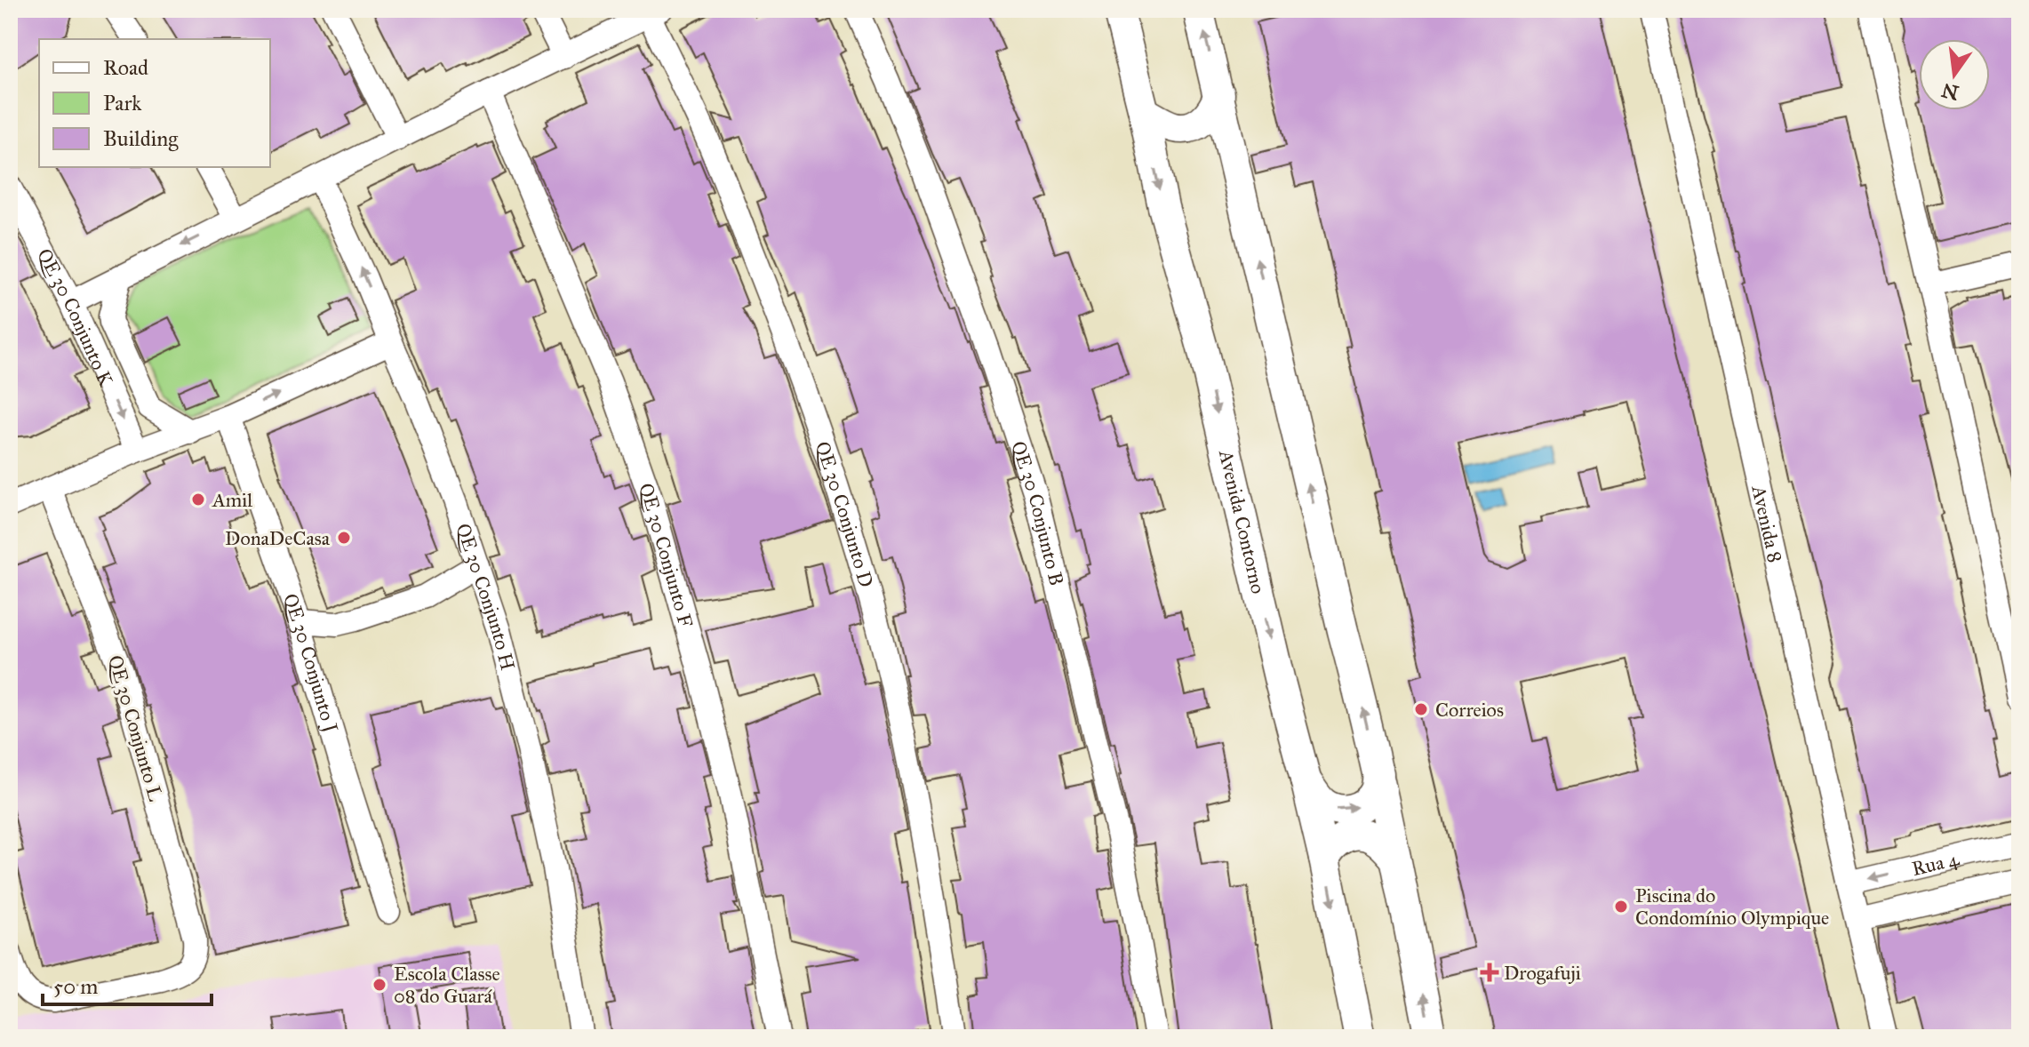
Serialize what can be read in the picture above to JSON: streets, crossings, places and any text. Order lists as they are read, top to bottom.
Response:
{
  "streets": {
    "main road": ["Avenida Contorno"],
    "street": [
      "QE 30 Conjunto K",
      "QE 30 Conjunto D",
      "QE 30 Conjunto B",
      "Avenida 8",
      "QE 30 Conjunto F",
      "QE 30 Conjunto H",
      "QE 30 Conjunto J",
      "QE 30 Conjunto L",
      "Rua 4"
    ]
  },
  "crossings": [
    ["Avenida 8", "Rua 4"]
  ],
  "places": {
    "other": [
      "Amil",
      "DonaDeCasa",
      "Correios",
      "Piscina do Condomínio Olympique",
      "Escola Classe 08 do Guará"
    ],
    "health": ["Drogafuji"]
  },
  "legend": ["Road", "Park", "Building"],
  "scale_bar": "50 m",
  "north": "bottom"
}
